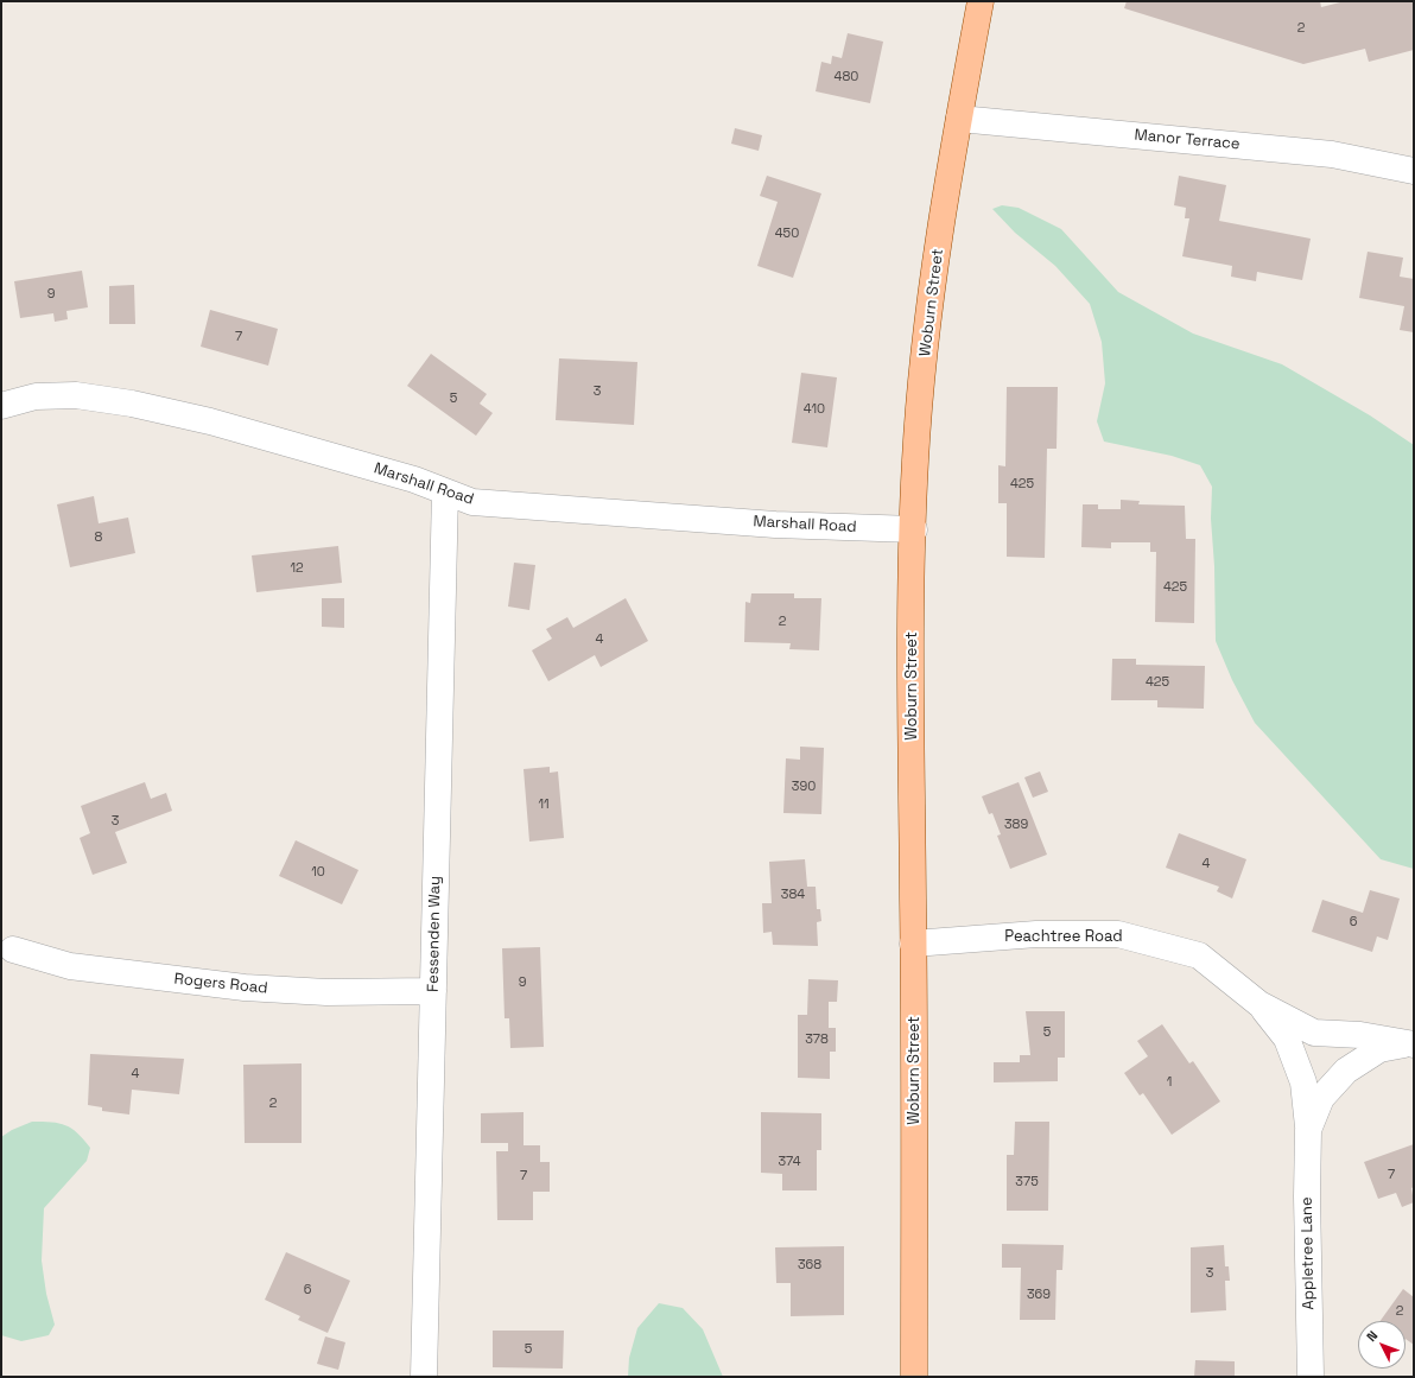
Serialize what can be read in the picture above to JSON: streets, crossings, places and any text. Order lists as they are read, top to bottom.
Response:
{
  "streets": {
    "main road": ["Woburn Street"],
    "street": [
      "Manor Terrace",
      "Marshall Road",
      "Fessenden Way",
      "Peachtree Road",
      "Rogers Road",
      "Appletree Lane"
    ]
  },
  "crossings": [
    ["Manor Terrace", "Woburn Street"],
    ["Woburn Street", "Marshall Road"],
    ["Woburn Street", "Peachtree Road"],
    ["Marshall Road", "Fessenden Way"],
    ["Fessenden Way", "Rogers Road"],
    ["Peachtree Road", "Appletree Lane"]
  ],
  "house_numbers": [
    "2",
    "480",
    "450",
    "9",
    "7",
    "3",
    "5",
    "410",
    "425",
    "8",
    "12",
    "425",
    "2",
    "4",
    "425",
    "390",
    "11",
    "3",
    "389",
    "4",
    "10",
    "384",
    "6",
    "9",
    "5",
    "378",
    "4",
    "1",
    "2",
    "374",
    "7",
    "7",
    "375",
    "368",
    "3",
    "6",
    "369",
    "2",
    "5"
  ],
  "north": "top left"
}
